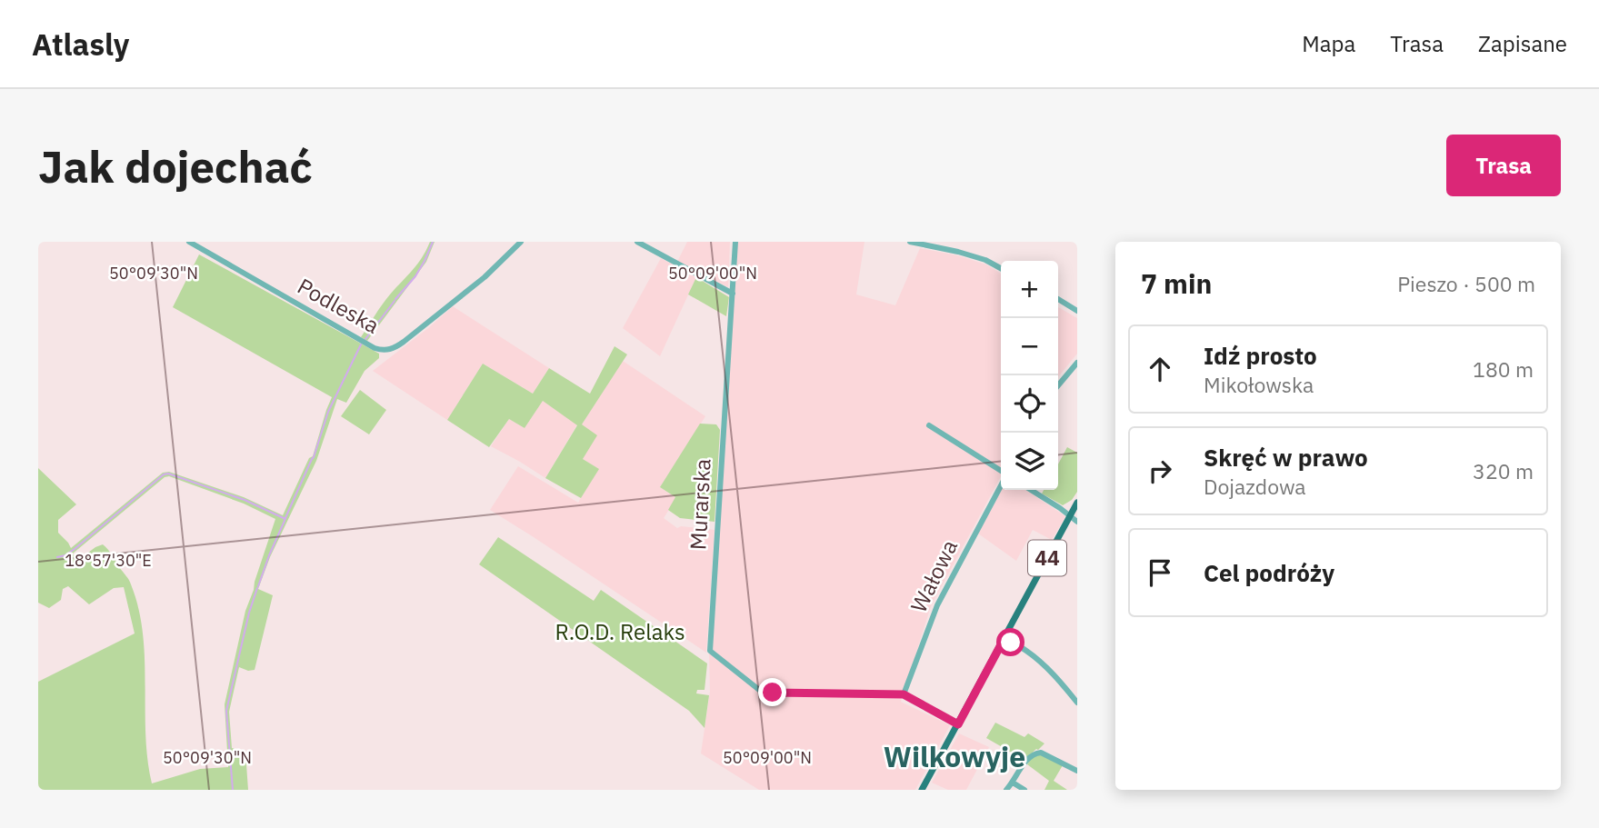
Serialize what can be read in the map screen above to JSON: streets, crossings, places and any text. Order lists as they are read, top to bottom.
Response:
{
  "streets": {
    "main road": ["44"],
    "street": ["Podleska", "Murarska", "Wałowa"]
  },
  "crossings": [
    ["Murarska", "Wałowa"]
  ],
  "districts": ["Wilkowyje"],
  "parks": ["R.O.D. Relaks"],
  "page": {
    "header": "Atlasly",
    "nav": ["Mapa", "Trasa", "Zapisane"],
    "buttons": "Trasa",
    "title": "Jak dojechać",
    "heading": ["7 min", "Pieszo · 500 m"],
    "map_buttons": ["+", "−"],
    "list": [
      ["Idź prosto", "Mikołowska", "180 m"],
      ["Skręć w prawo", "Dojazdowa", "320 m"],
      "Cel podróży"
    ]
  },
  "coordinates": ["50°09'30\"N", "50°09'00\"N", "18°57'30\"E"]
}
